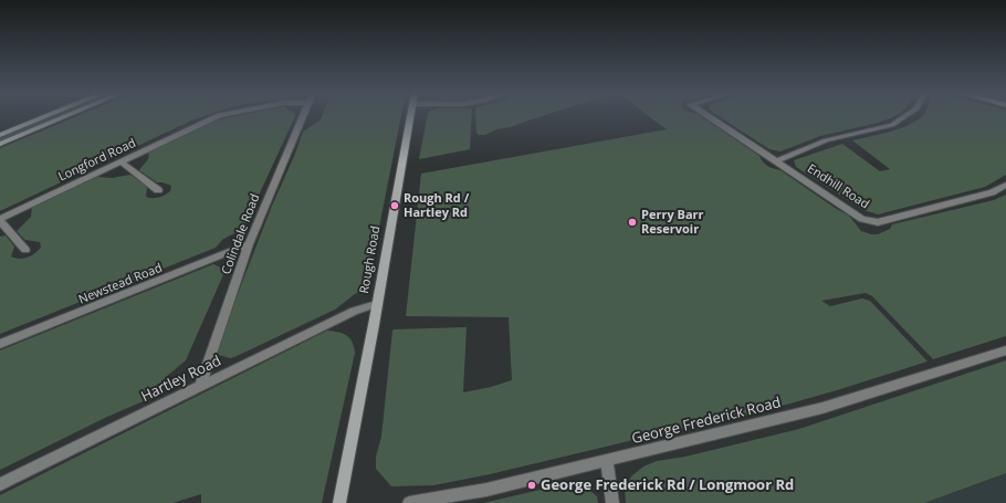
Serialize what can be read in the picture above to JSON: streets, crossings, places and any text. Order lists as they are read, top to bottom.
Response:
{
  "streets": {
    "street": [
      "Longford Road",
      "Endhill Road",
      "Colindale Road",
      "Rough Road",
      "Newstead Road",
      "Hartley Road",
      "George Frederick Road"
    ]
  },
  "crossings": [
    ["Colindale Road", "Newstead Road"],
    ["Colindale Road", "Hartley Road"],
    ["Rough Road", "Hartley Road"]
  ],
  "places": ["Rough Rd / Hartley Rd", "Perry Barr Reservoir", "George Frederick Rd / Longmoor Rd"]
}
